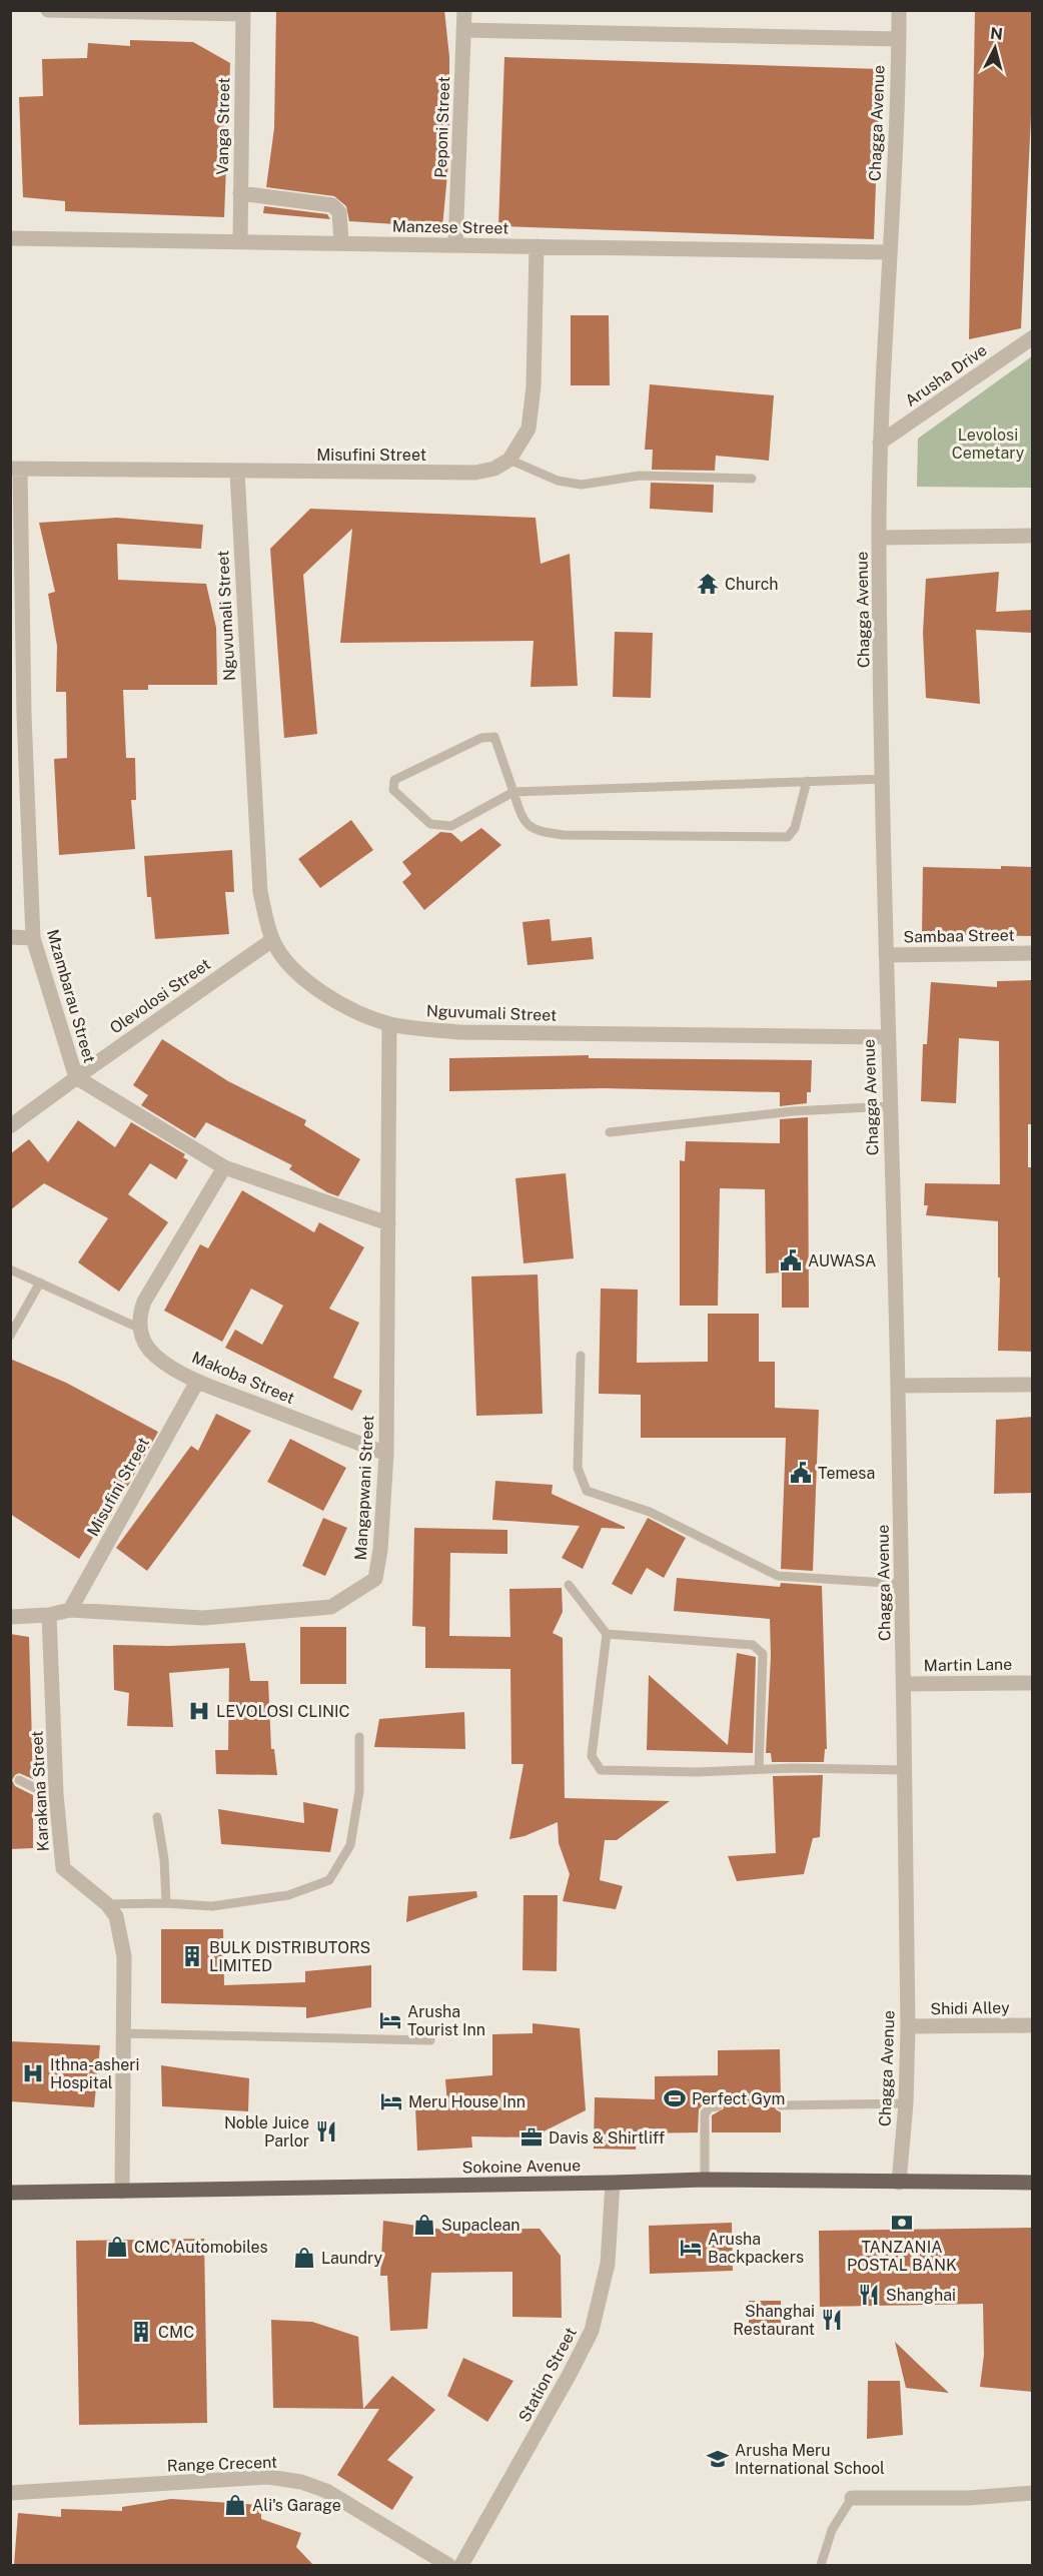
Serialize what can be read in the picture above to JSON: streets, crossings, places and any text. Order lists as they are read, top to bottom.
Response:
{
  "streets": {
    "main road": ["Sokoine Avenue"],
    "street": [
      "Chagga Avenue",
      "Vanga Street",
      "Peponi Street",
      "Manzese Street",
      "Arusha Drive",
      "Misufini Street",
      "Nguvumali Street",
      "Sambaa Street",
      "Mzambarau Street",
      "Olevolosi Street",
      "Makoba Street",
      "Mangapwani Street",
      "Martin Lane",
      "Karakana Street",
      "Shidi Alley",
      "Station Street",
      "Range Crecent"
    ]
  },
  "crossings": [
    ["Chagga Avenue", "Manzese Street"],
    ["Chagga Avenue", "Arusha Drive"],
    ["Chagga Avenue", "Nguvumali Street"],
    ["Chagga Avenue", "Sambaa Street"],
    ["Chagga Avenue", "Martin Lane"],
    ["Chagga Avenue", "Shidi Alley"],
    ["Chagga Avenue", "Sokoine Avenue"],
    ["Vanga Street", "Manzese Street"],
    ["Peponi Street", "Manzese Street"],
    ["Misufini Street", "Nguvumali Street"],
    ["Misufini Street", "Mzambarau Street"],
    ["Misufini Street", "Makoba Street"],
    ["Misufini Street", "Mangapwani Street"],
    ["Nguvumali Street", "Olevolosi Street"],
    ["Nguvumali Street", "Mangapwani Street"],
    ["Mzambarau Street", "Olevolosi Street"],
    ["Mzambarau Street", "Mangapwani Street"],
    ["Makoba Street", "Mangapwani Street"],
    ["Mangapwani Street", "Karakana Street"],
    ["Karakana Street", "Sokoine Avenue"],
    ["Sokoine Avenue", "Station Street"]
  ],
  "parks": ["Levolosi Cemetary"],
  "places": {
    "temple": ["Church"],
    "public building": ["AUWASA", "Temesa"],
    "hospital": ["LEVOLOSI CLINIC", "Ithna-asheri Hospital"],
    "building": ["BULK DISTRIBUTORS LIMITED", "CMC"],
    "hotel": ["Arusha Tourist Inn", "Meru House Inn", "Arusha Backpackers"],
    "sports": ["Perfect Gym"],
    "restaurant": ["Noble Juice Parlor", "Shanghai", "Shanghai Restaurant"],
    "office": ["Davis & Shirtliff"],
    "bank": ["TANZANIA POSTAL BANK"],
    "shop": [
      "Supaclean",
      "CMC Automobiles",
      "Laundry",
      "Ali's Garage"
    ],
    "school or university": ["Arusha Meru International School"]
  },
  "north": "top"
}
